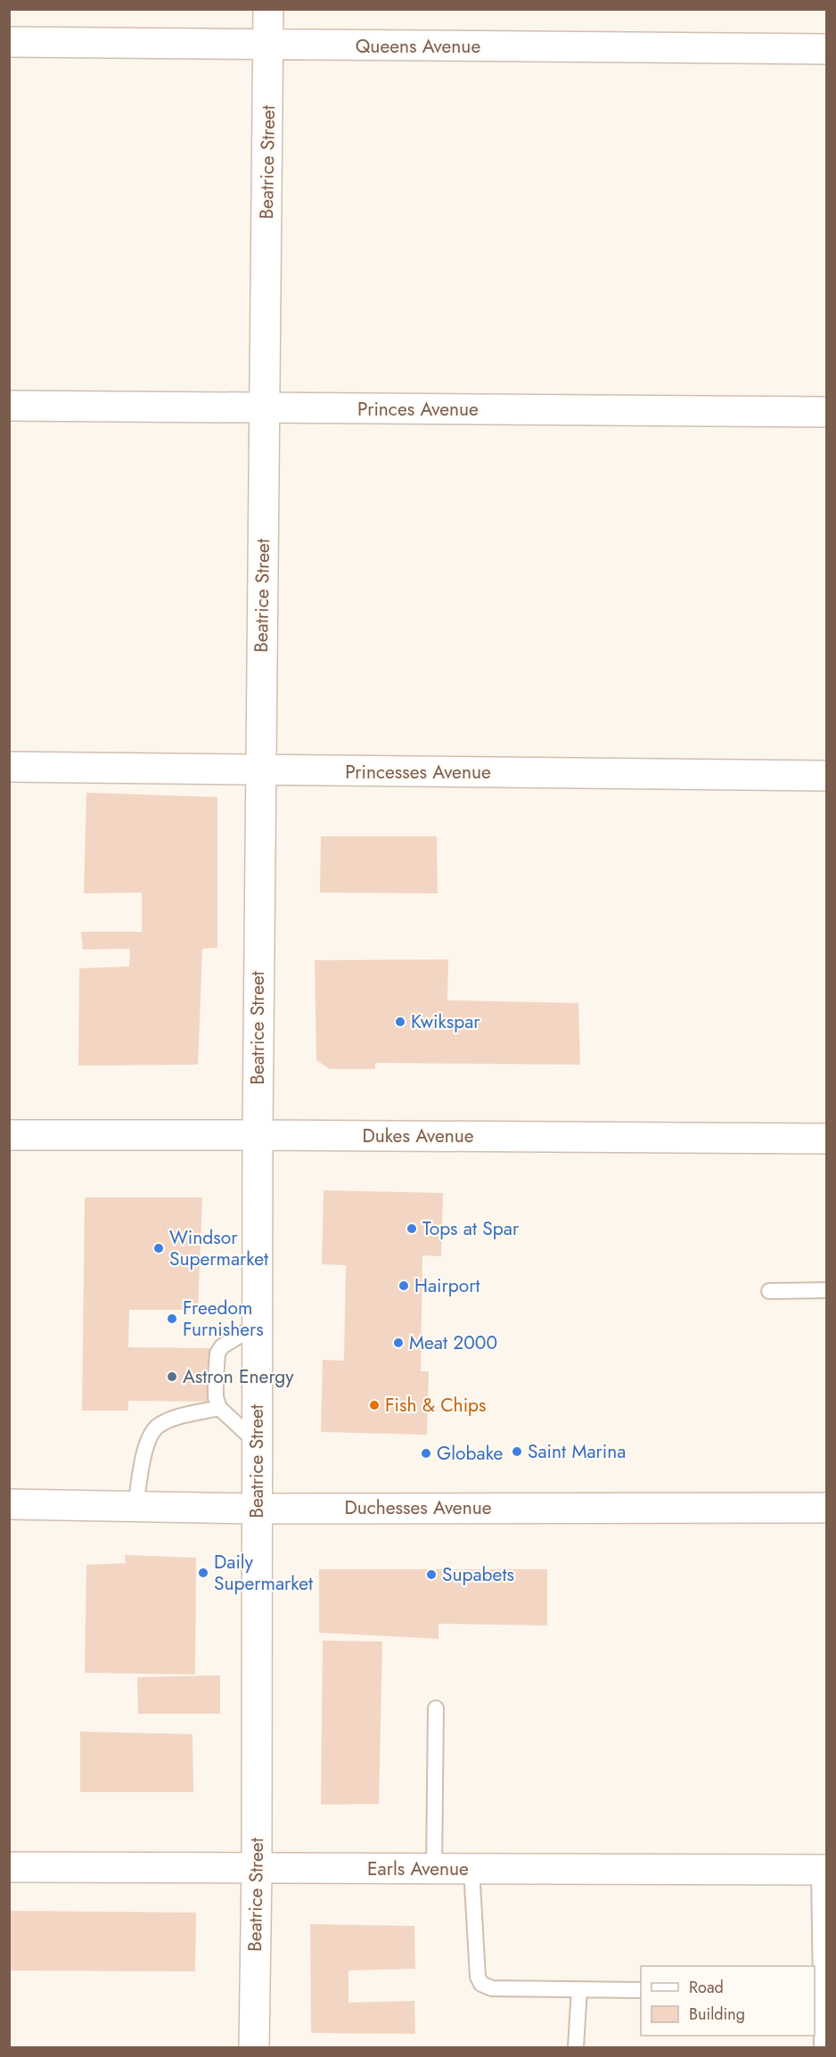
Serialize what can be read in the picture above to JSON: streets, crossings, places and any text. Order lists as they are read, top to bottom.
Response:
{
  "streets": {
    "street": [
      "Queens Avenue",
      "Beatrice Street",
      "Princes Avenue",
      "Princesses Avenue",
      "Dukes Avenue",
      "Duchesses Avenue",
      "Earls Avenue"
    ]
  },
  "crossings": [
    ["Queens Avenue", "Beatrice Street"],
    ["Beatrice Street", "Princes Avenue"],
    ["Beatrice Street", "Princesses Avenue"],
    ["Beatrice Street", "Dukes Avenue"],
    ["Beatrice Street", "Duchesses Avenue"],
    ["Beatrice Street", "Earls Avenue"]
  ],
  "places": [
    "Kwikspar",
    "Tops at Spar",
    "Windsor Supermarket",
    "Hairport",
    "Freedom Furnishers",
    "Meat 2000",
    "Astron Energy",
    "Fish & Chips",
    "Saint Marina",
    "Globake",
    "Daily Supermarket",
    "Supabets"
  ],
  "legend": ["Road", "Building"]
}
